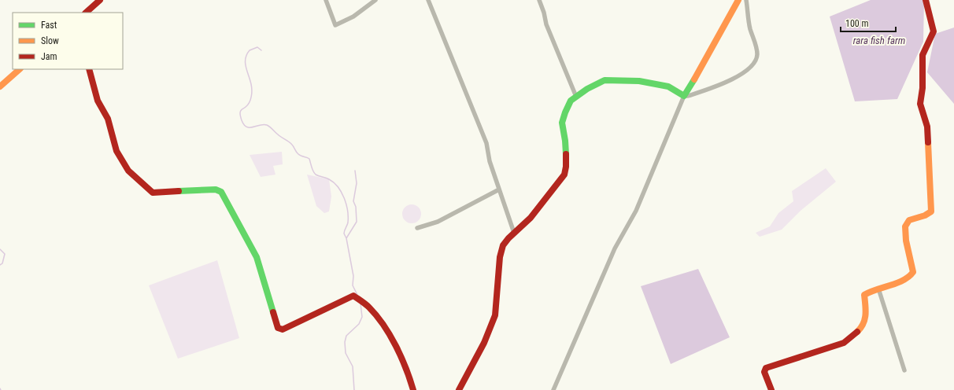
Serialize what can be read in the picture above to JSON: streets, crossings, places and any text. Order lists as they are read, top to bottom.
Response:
{
  "water": ["rara fish farm"],
  "legend": ["Fast", "Slow", "Jam"],
  "scale_bar": "100 m"
}
